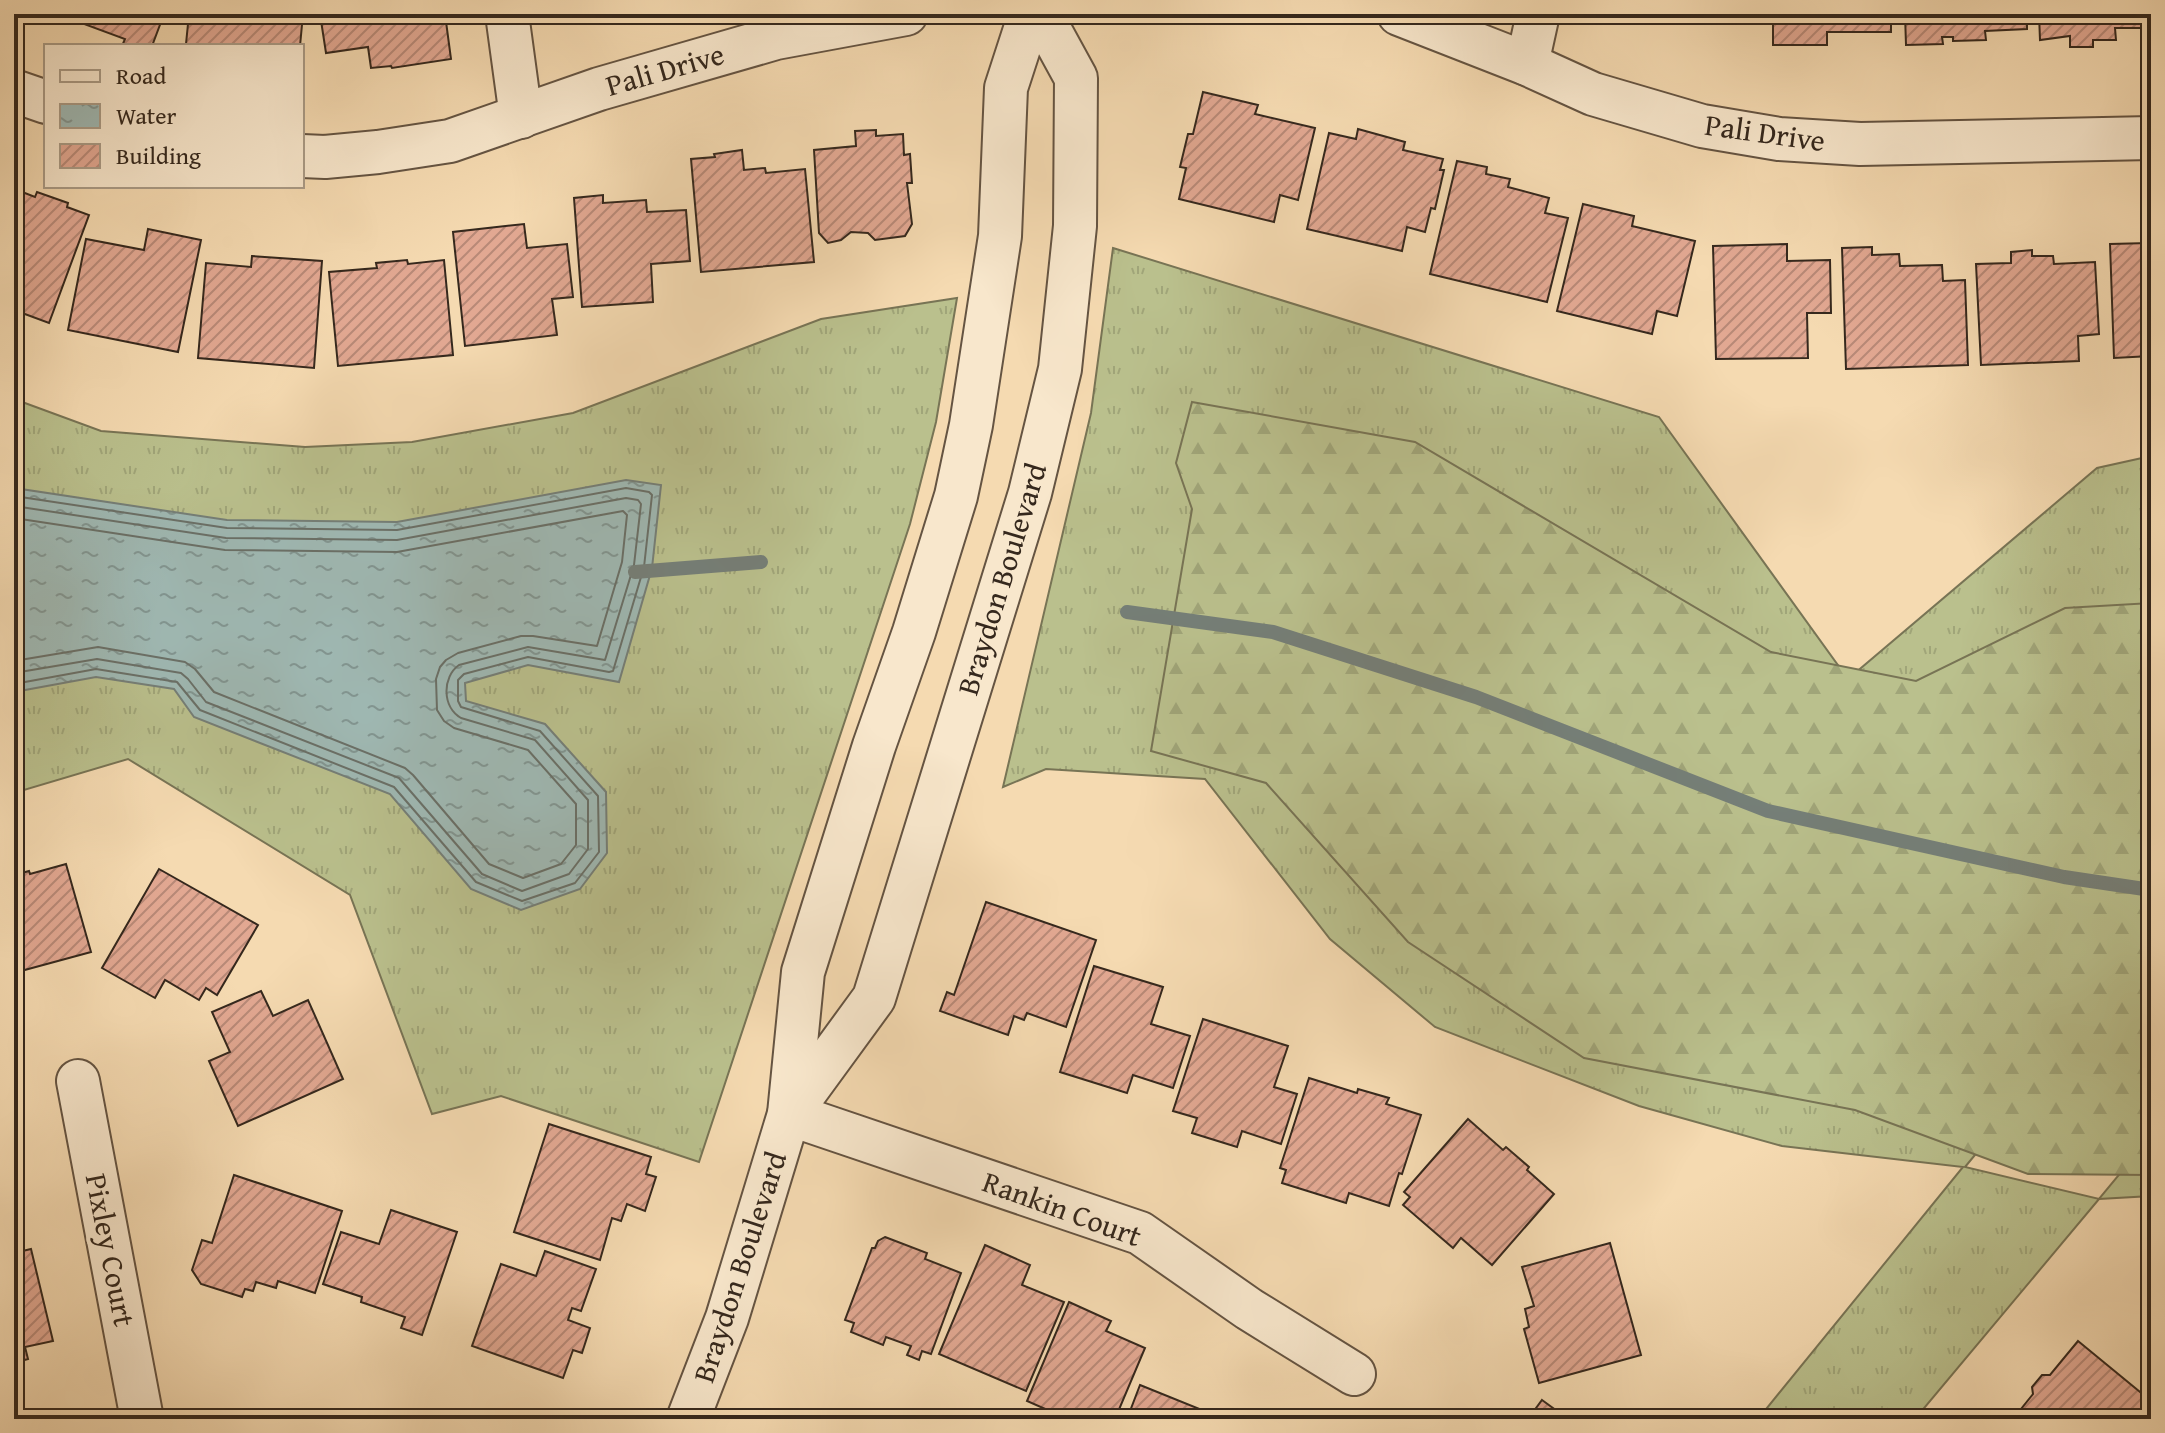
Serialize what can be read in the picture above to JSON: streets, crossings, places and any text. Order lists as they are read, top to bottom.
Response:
{
  "streets": {
    "street": [
      "Pali Drive",
      "Braydon Boulevard",
      "Rankin Court",
      "Pixley Court"
    ]
  },
  "crossings": [
    ["Braydon Boulevard", "Rankin Court"]
  ],
  "legend": ["Road", "Water", "Building"]
}
